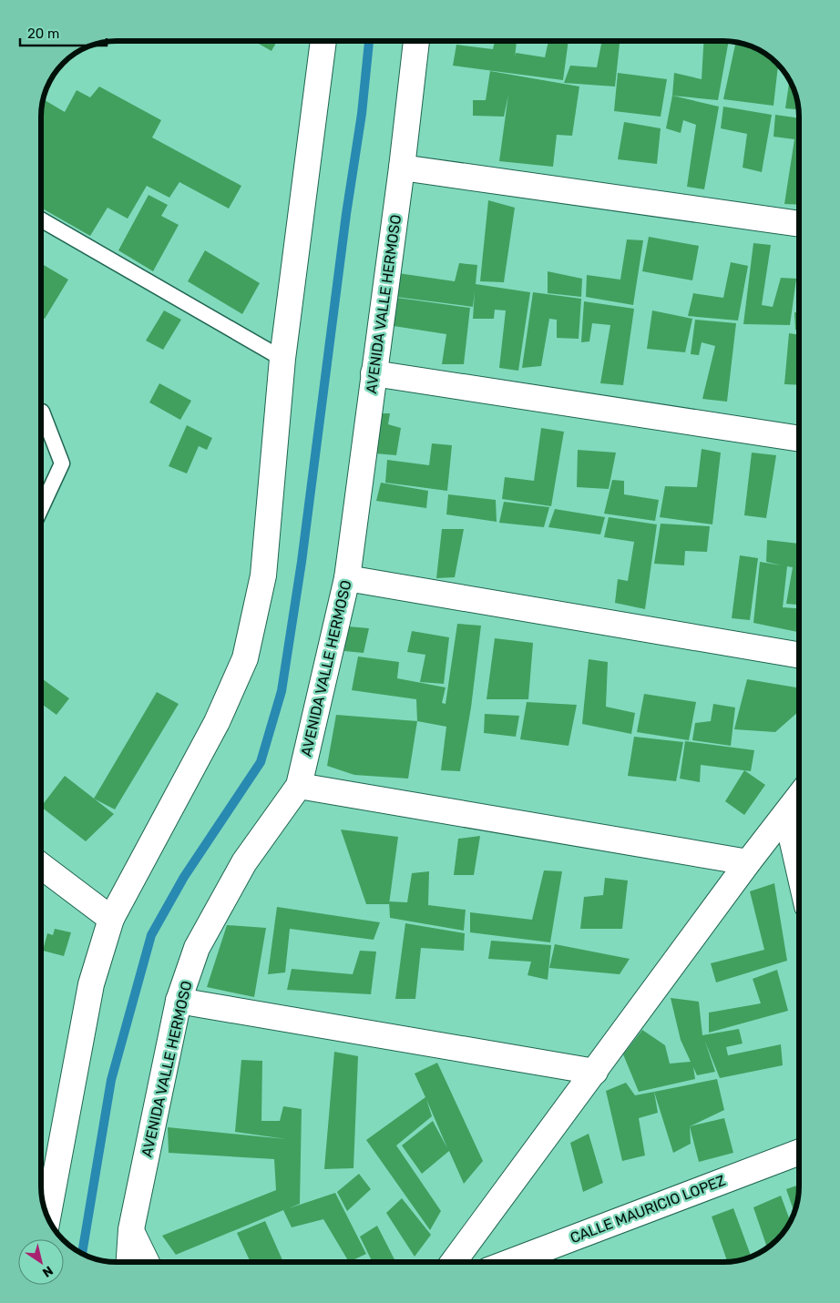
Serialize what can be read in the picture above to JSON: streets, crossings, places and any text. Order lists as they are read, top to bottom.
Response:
{
  "streets": {
    "street": ["AVENIDA VALLE HERMOSO", "CALLE MAURICIO LOPEZ"]
  },
  "scale_bar": "20 m",
  "north": "bottom right"
}
